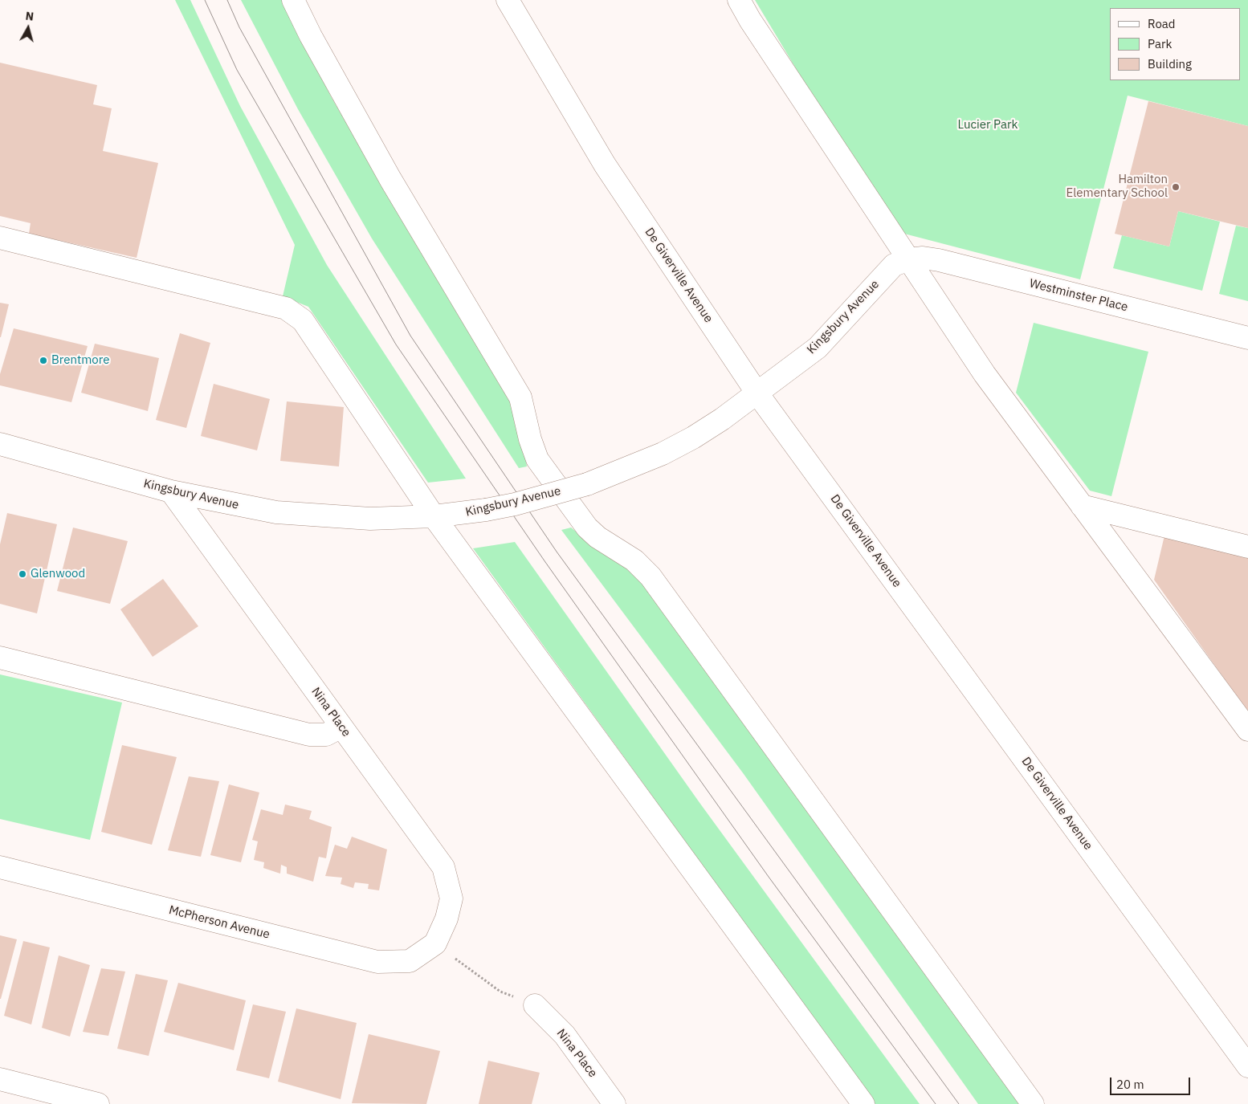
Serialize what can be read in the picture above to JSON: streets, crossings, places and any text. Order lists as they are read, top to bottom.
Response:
{
  "streets": {
    "street": [
      "De Giverville Avenue",
      "Westminster Place",
      "Kingsbury Avenue",
      "Nina Place",
      "McPherson Avenue"
    ]
  },
  "crossings": [
    ["De Giverville Avenue", "Kingsbury Avenue"],
    ["Westminster Place", "Kingsbury Avenue"],
    ["Kingsbury Avenue", "Nina Place"],
    ["Nina Place", "McPherson Avenue"]
  ],
  "parks": ["Lucier Park"],
  "places": ["Hamilton Elementary School", "Brentmore", "Glenwood"],
  "legend": ["Road", "Park", "Building"],
  "scale_bar": "20 m",
  "north": "top"
}
